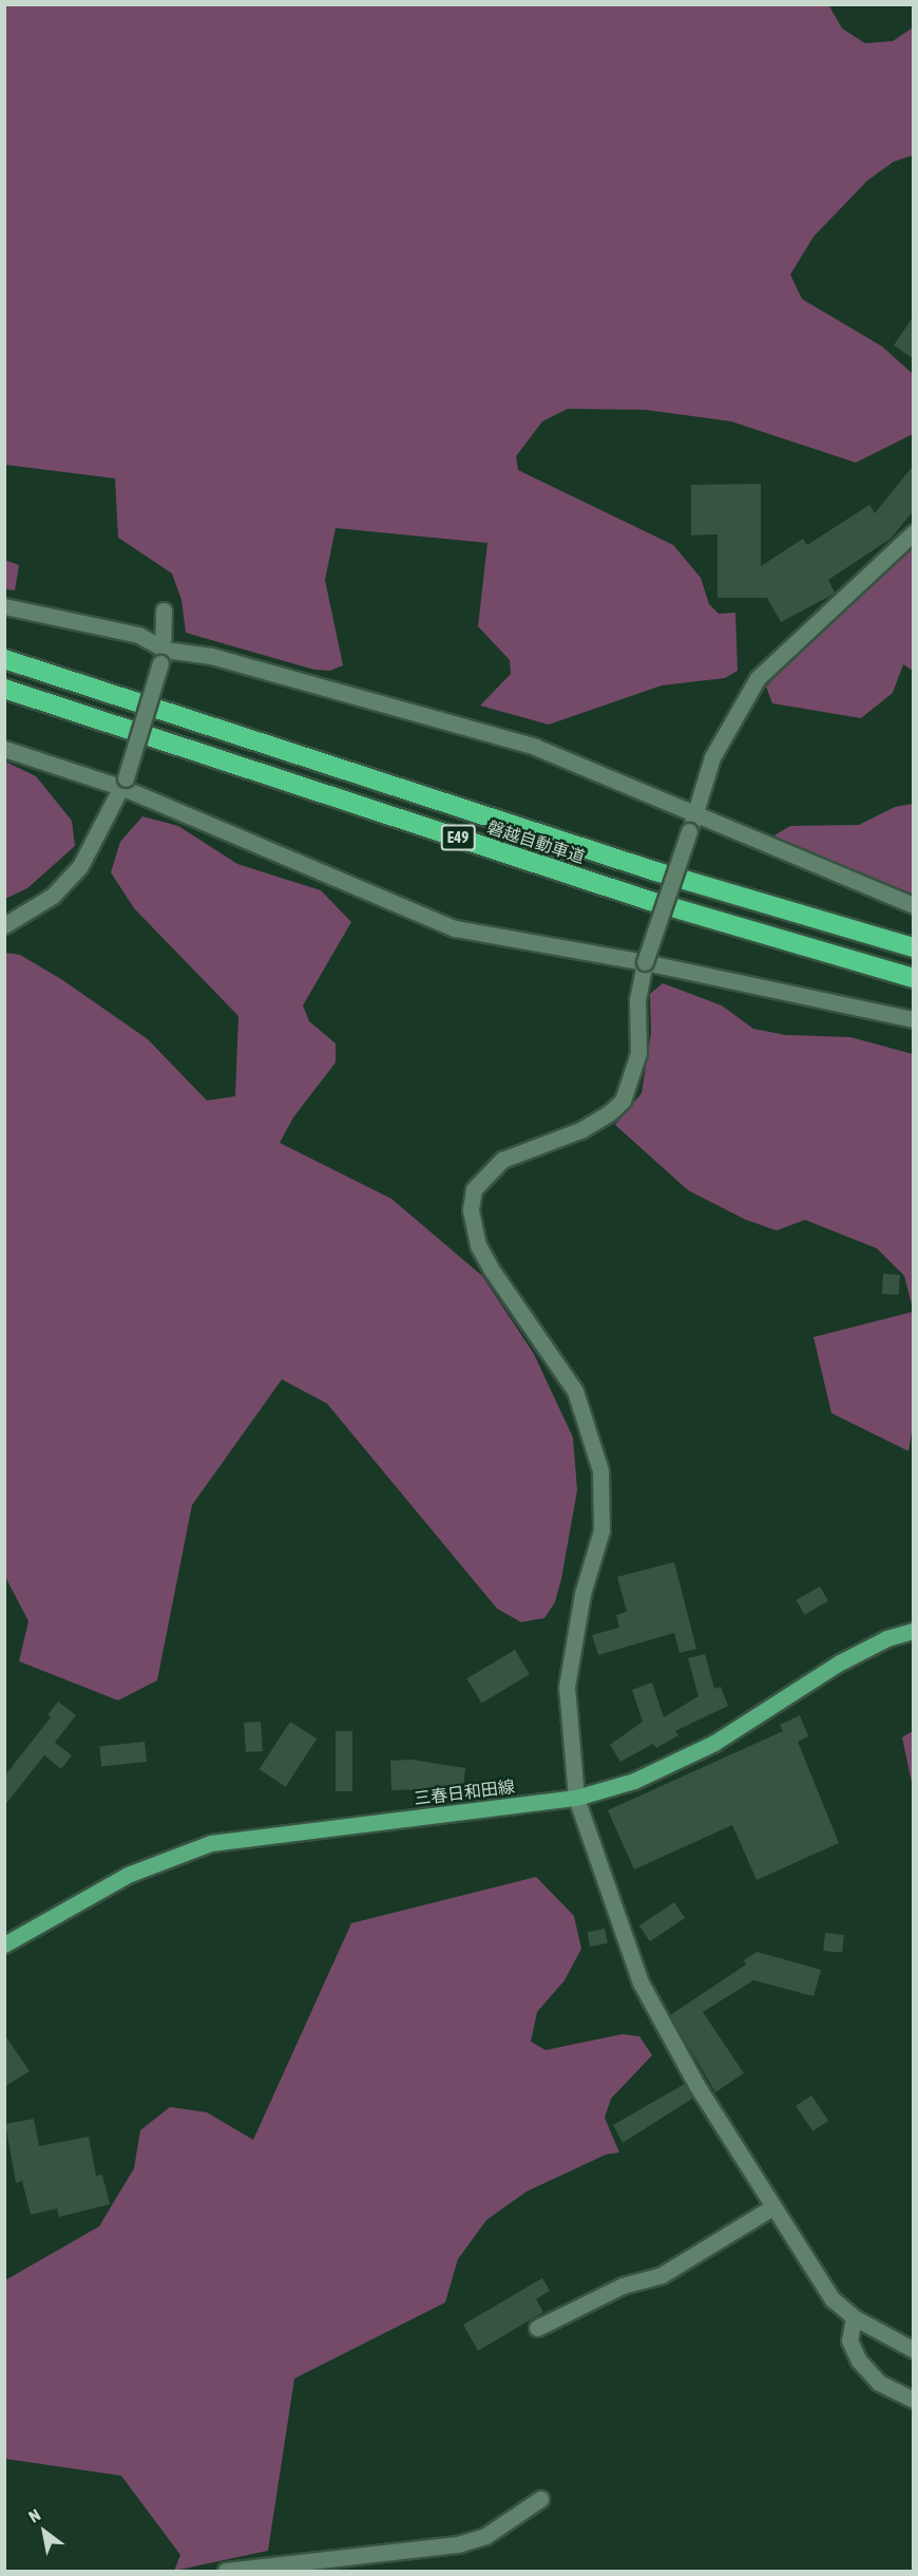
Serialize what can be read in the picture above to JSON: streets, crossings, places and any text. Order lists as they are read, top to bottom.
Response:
{
  "streets": {
    "highway": ["E49", "磐越自動車道"],
    "main road": ["三春日和田線"]
  },
  "north": "top left"
}
